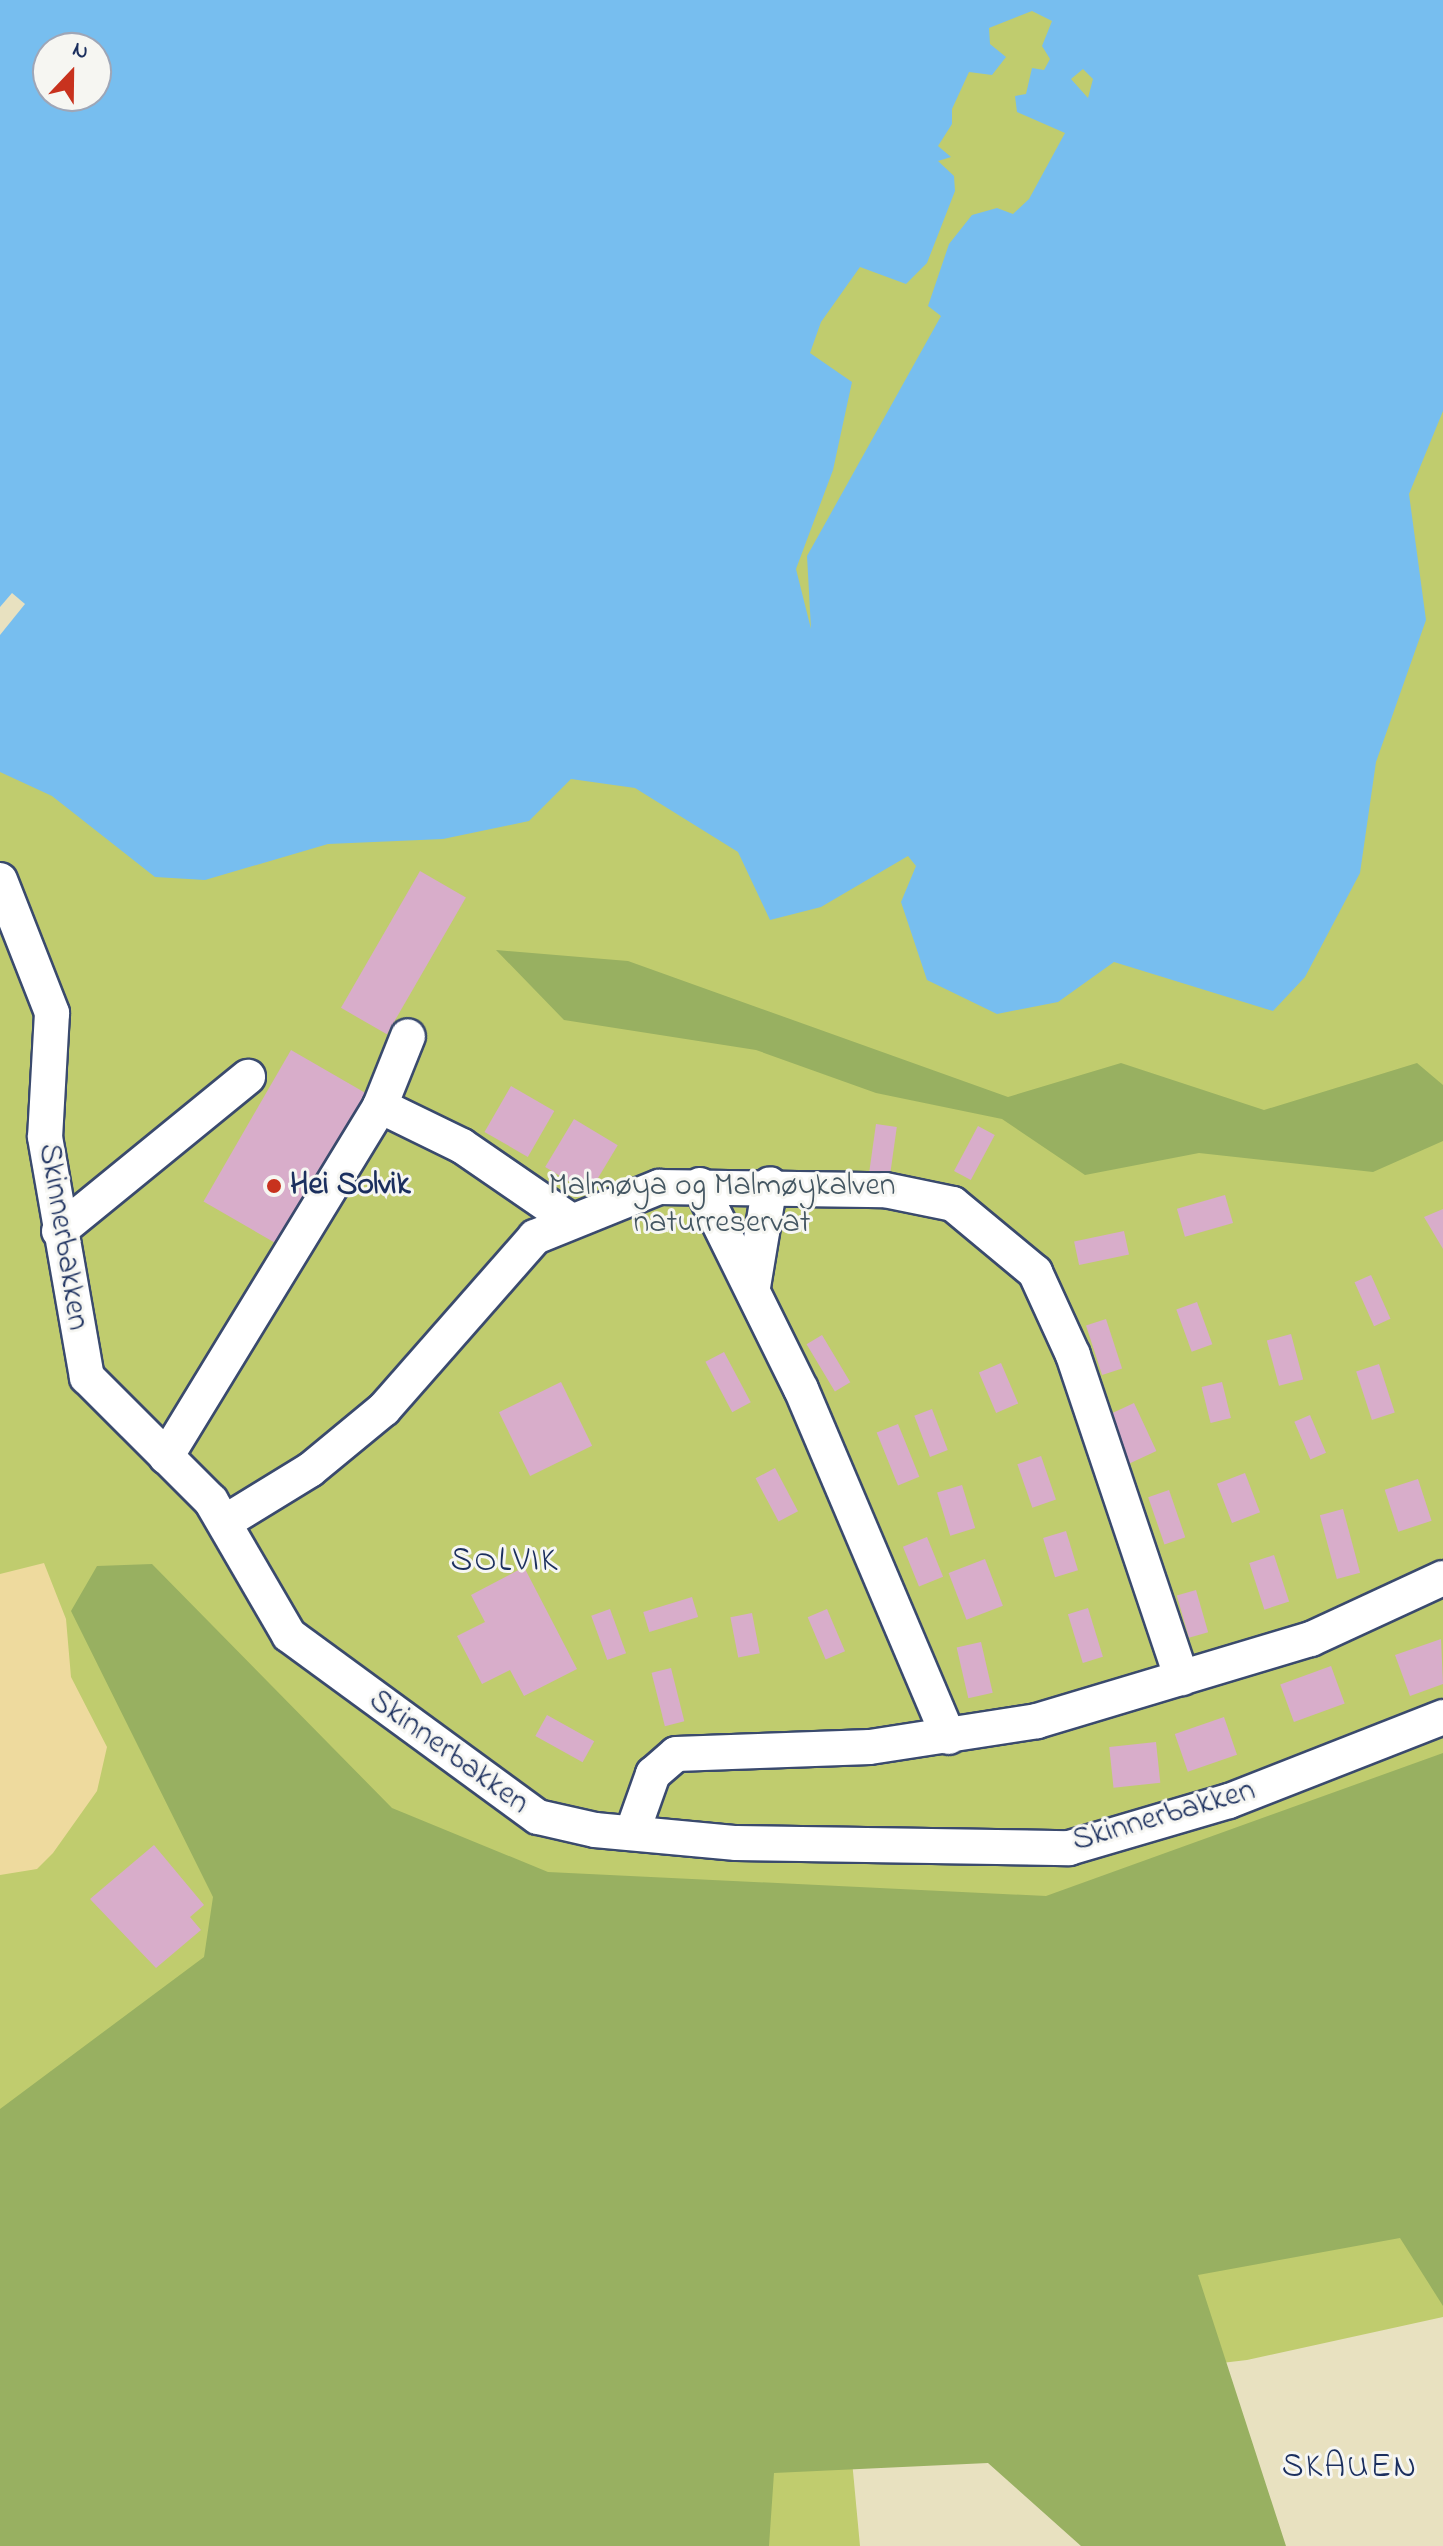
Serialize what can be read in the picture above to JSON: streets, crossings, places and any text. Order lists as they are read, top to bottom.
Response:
{
  "streets": {
    "lane": ["Skinnerbakken"]
  },
  "districts": ["SOLVIK", "SKAUEN"],
  "parks": ["Malmøya og Malmøykalven naturreservat"],
  "places": ["Hei Solvik"],
  "north": "top"
}
